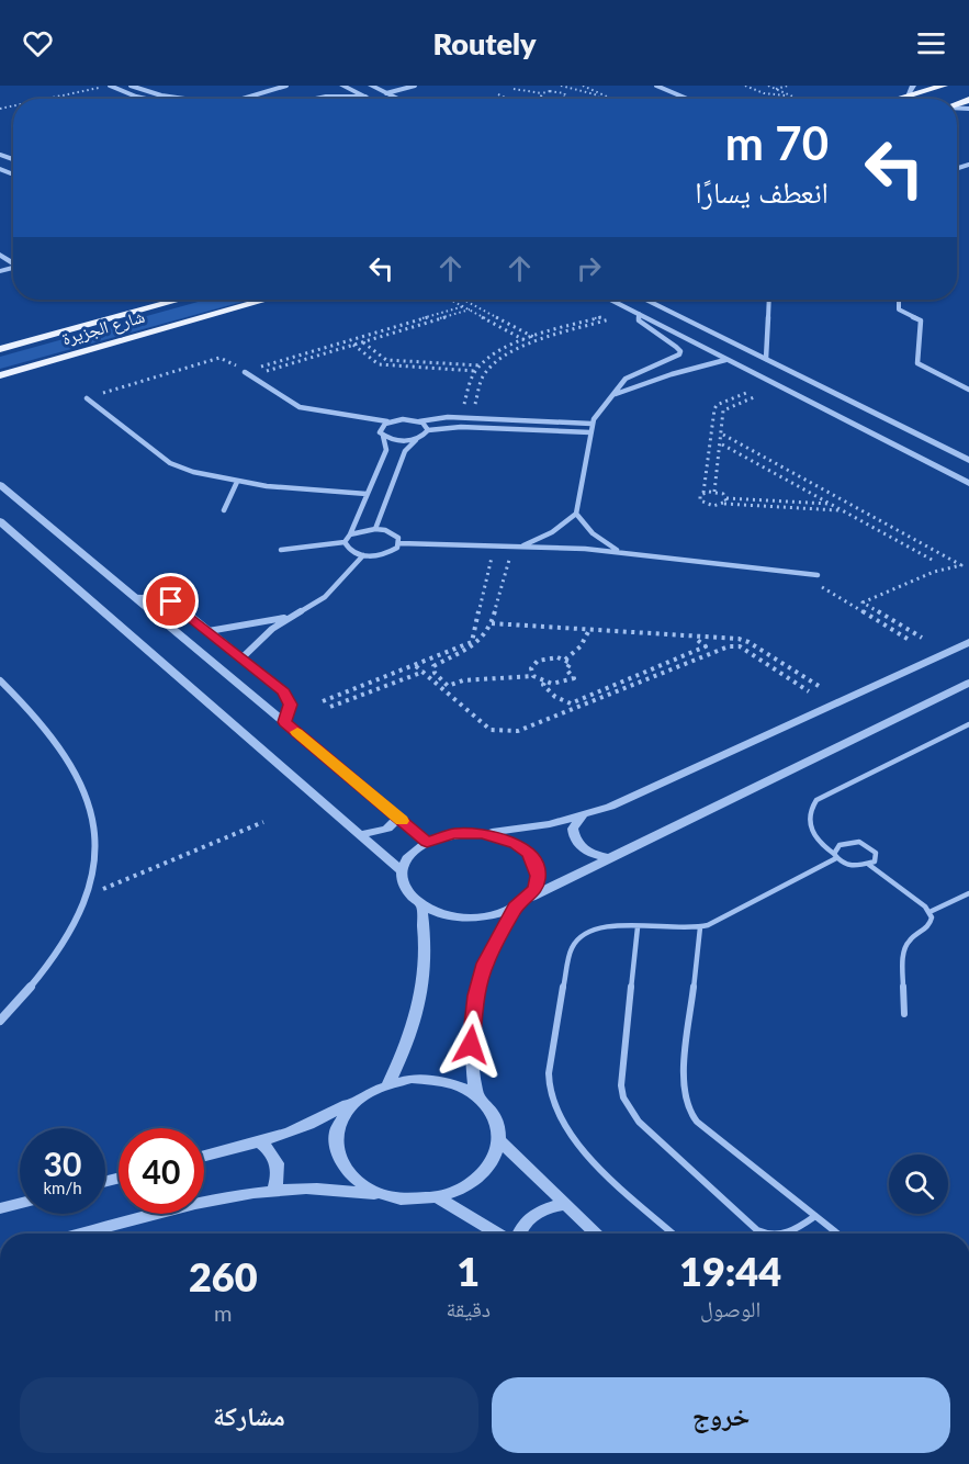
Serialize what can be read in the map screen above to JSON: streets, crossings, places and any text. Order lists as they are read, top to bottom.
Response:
{
  "streets": {
    "main road": ["شارع الجزيرة"]
  },
  "page": {
    "header": "Routely",
    "turn": ["70 m", "انعطف يسارًا"],
    "speed": "30 km/h",
    "limit": "40",
    "eta": [
      "19:44",
      "الوصول",
      "1",
      "دقيقة",
      "260",
      "m"
    ],
    "buttons": ["خروج", "مشاركة"]
  }
}
